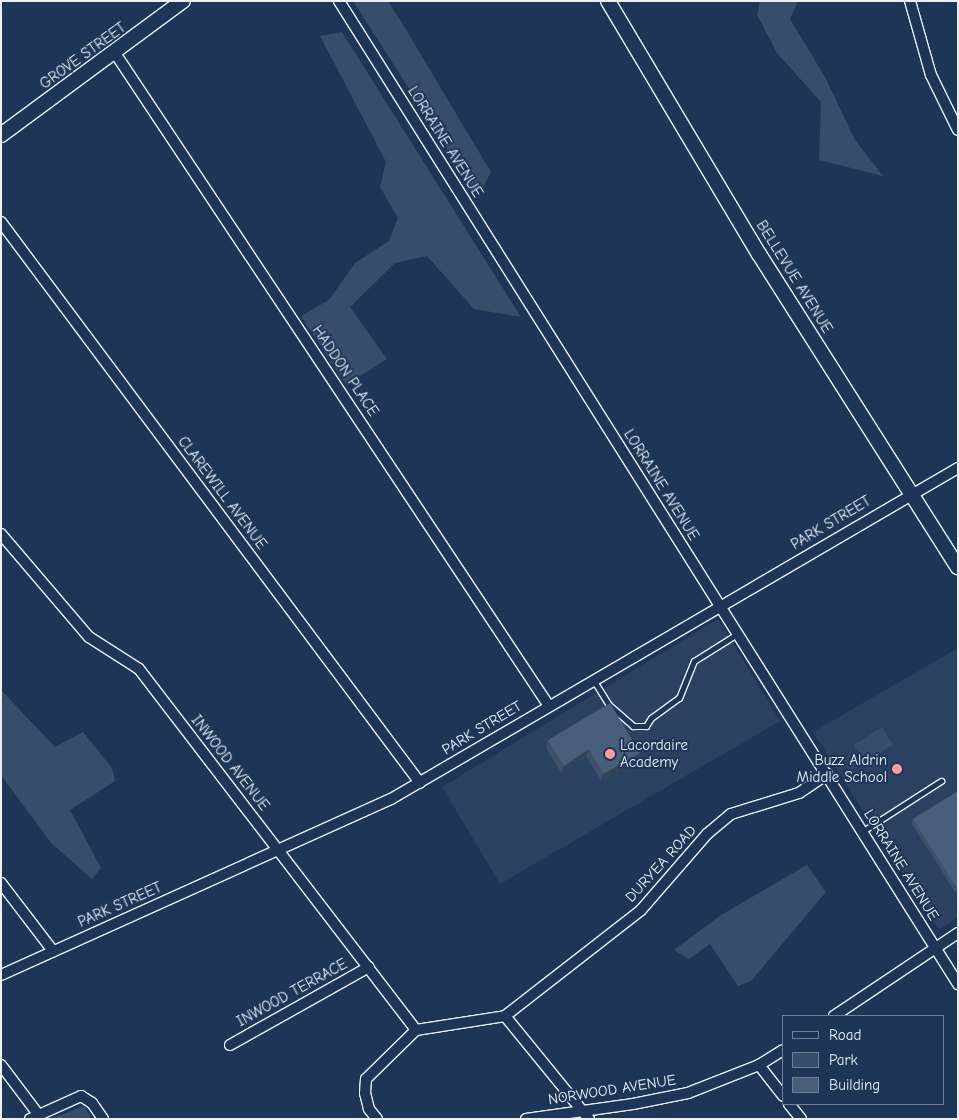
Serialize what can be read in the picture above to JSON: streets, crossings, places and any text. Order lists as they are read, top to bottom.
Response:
{
  "streets": {
    "street": [
      "GROVE STREET",
      "LORRAINE AVENUE",
      "BELLEVUE AVENUE",
      "HADDON PLACE",
      "CLAREWILL AVENUE",
      "PARK STREET",
      "INWOOD AVENUE",
      "DURYEA ROAD",
      "INWOOD TERRACE",
      "NORWOOD AVENUE"
    ]
  },
  "crossings": [
    ["GROVE STREET", "HADDON PLACE"],
    ["LORRAINE AVENUE", "PARK STREET"],
    ["LORRAINE AVENUE", "DURYEA ROAD"],
    ["BELLEVUE AVENUE", "PARK STREET"],
    ["HADDON PLACE", "PARK STREET"],
    ["CLAREWILL AVENUE", "PARK STREET"],
    ["PARK STREET", "INWOOD AVENUE"],
    ["INWOOD AVENUE", "INWOOD TERRACE"]
  ],
  "places": ["Lacordaire Academy", "Buzz Aldrin Middle School"],
  "legend": ["Road", "Park", "Building"]
}
